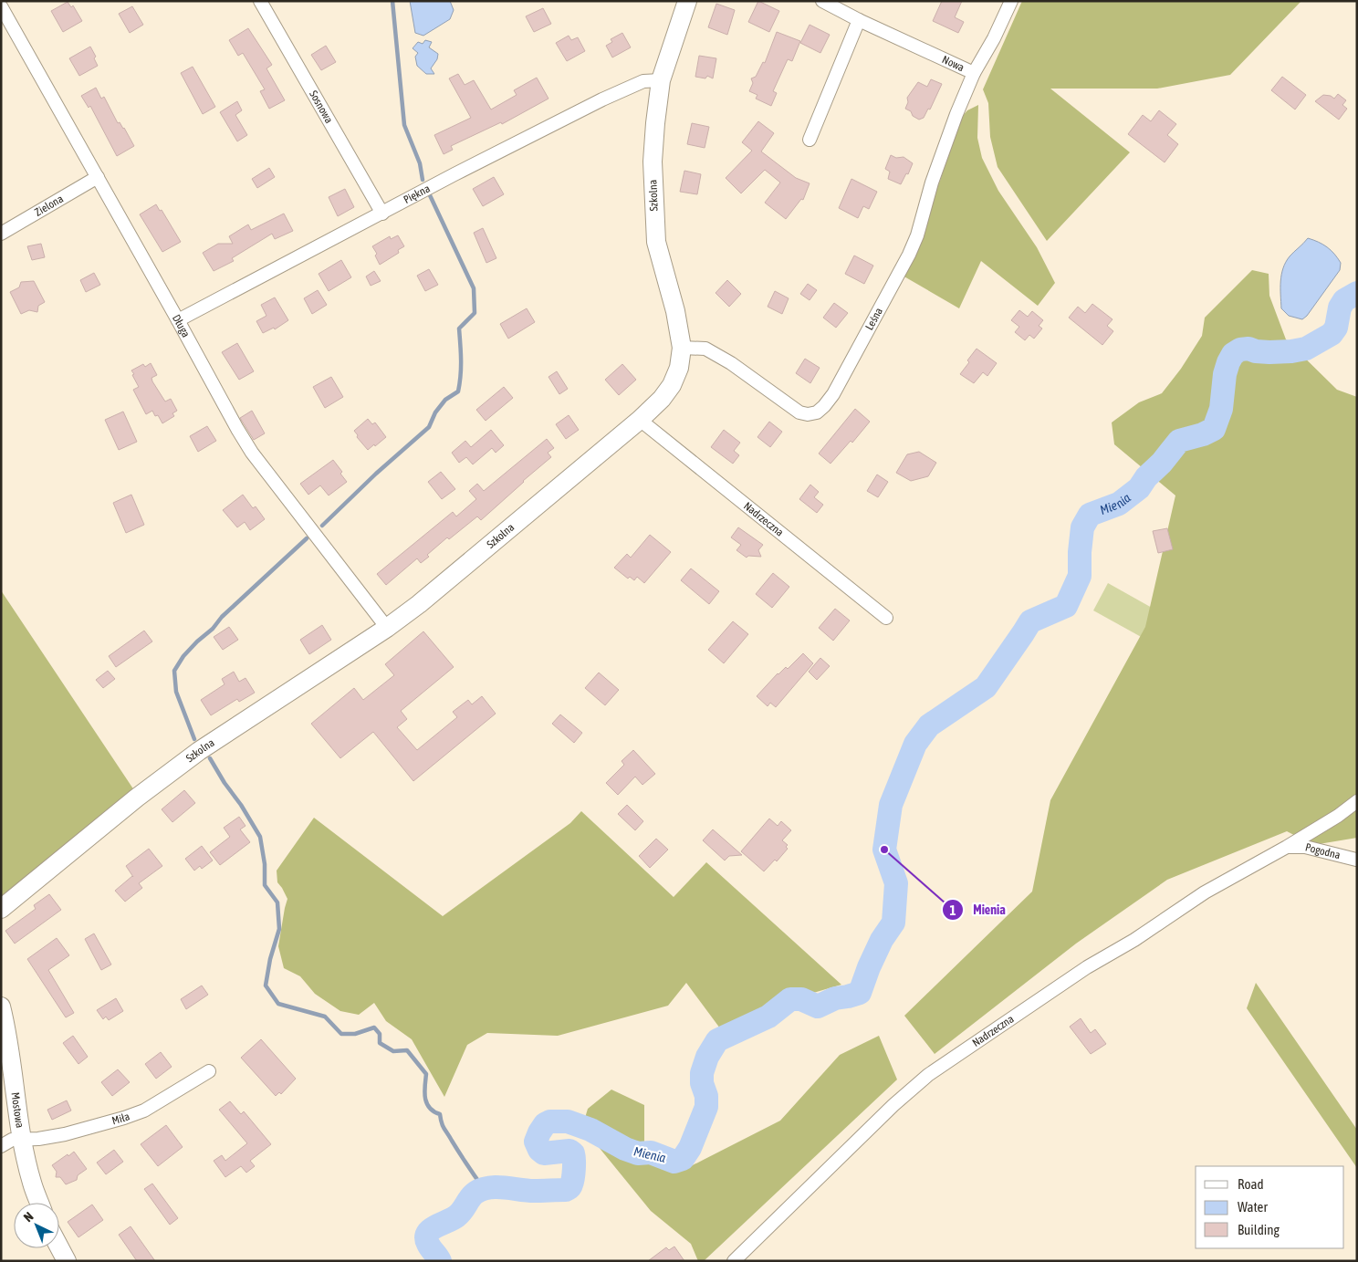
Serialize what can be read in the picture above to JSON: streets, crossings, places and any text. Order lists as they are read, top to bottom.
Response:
{
  "streets": {
    "street": [
      "Nowa",
      "Sosnowa",
      "Piękna",
      "Szkolna",
      "Zielona",
      "Leśna",
      "Długa",
      "Nadrzeczna",
      "Pogodna",
      "Mostowa",
      "Miła"
    ]
  },
  "crossings": [
    ["Nowa", "Leśna"],
    ["Sosnowa", "Piękna"],
    ["Piękna", "Szkolna"],
    ["Piękna", "Długa"],
    ["Szkolna", "Leśna"],
    ["Szkolna", "Długa"],
    ["Szkolna", "Nadrzeczna"],
    ["Zielona", "Długa"],
    ["Nadrzeczna", "Pogodna"],
    ["Mostowa", "Miła"]
  ],
  "water": ["Mienia"],
  "places": ["Mienia"],
  "legend": ["Road", "Water", "Building"],
  "north": "top left"
}
